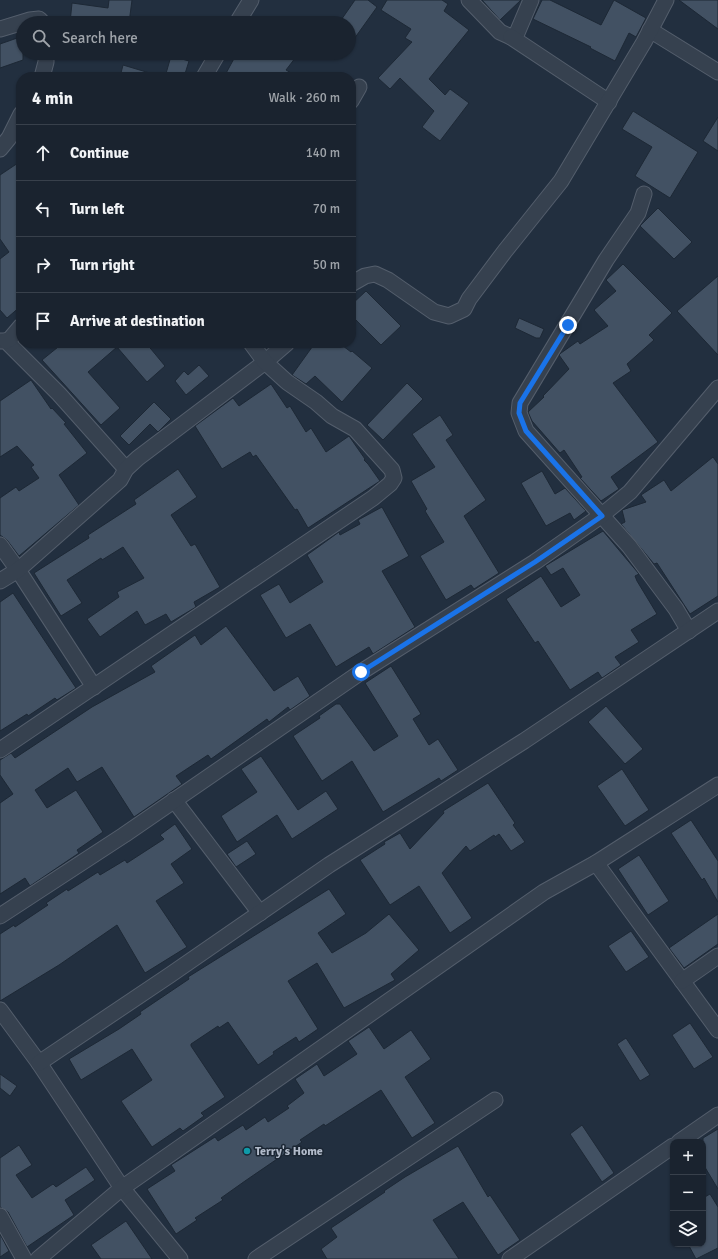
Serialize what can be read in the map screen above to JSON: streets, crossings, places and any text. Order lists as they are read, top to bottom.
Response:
{
  "places": ["Terry's Home"],
  "page": {
    "search": "Search here",
    "heading": ["4 min", "Walk · 260 m"],
    "list": [
      ["Continue", "140 m"],
      ["Turn left", "70 m"],
      ["Turn right", "50 m"],
      "Arrive at destination"
    ],
    "map_buttons": ["+", "−"]
  }
}
